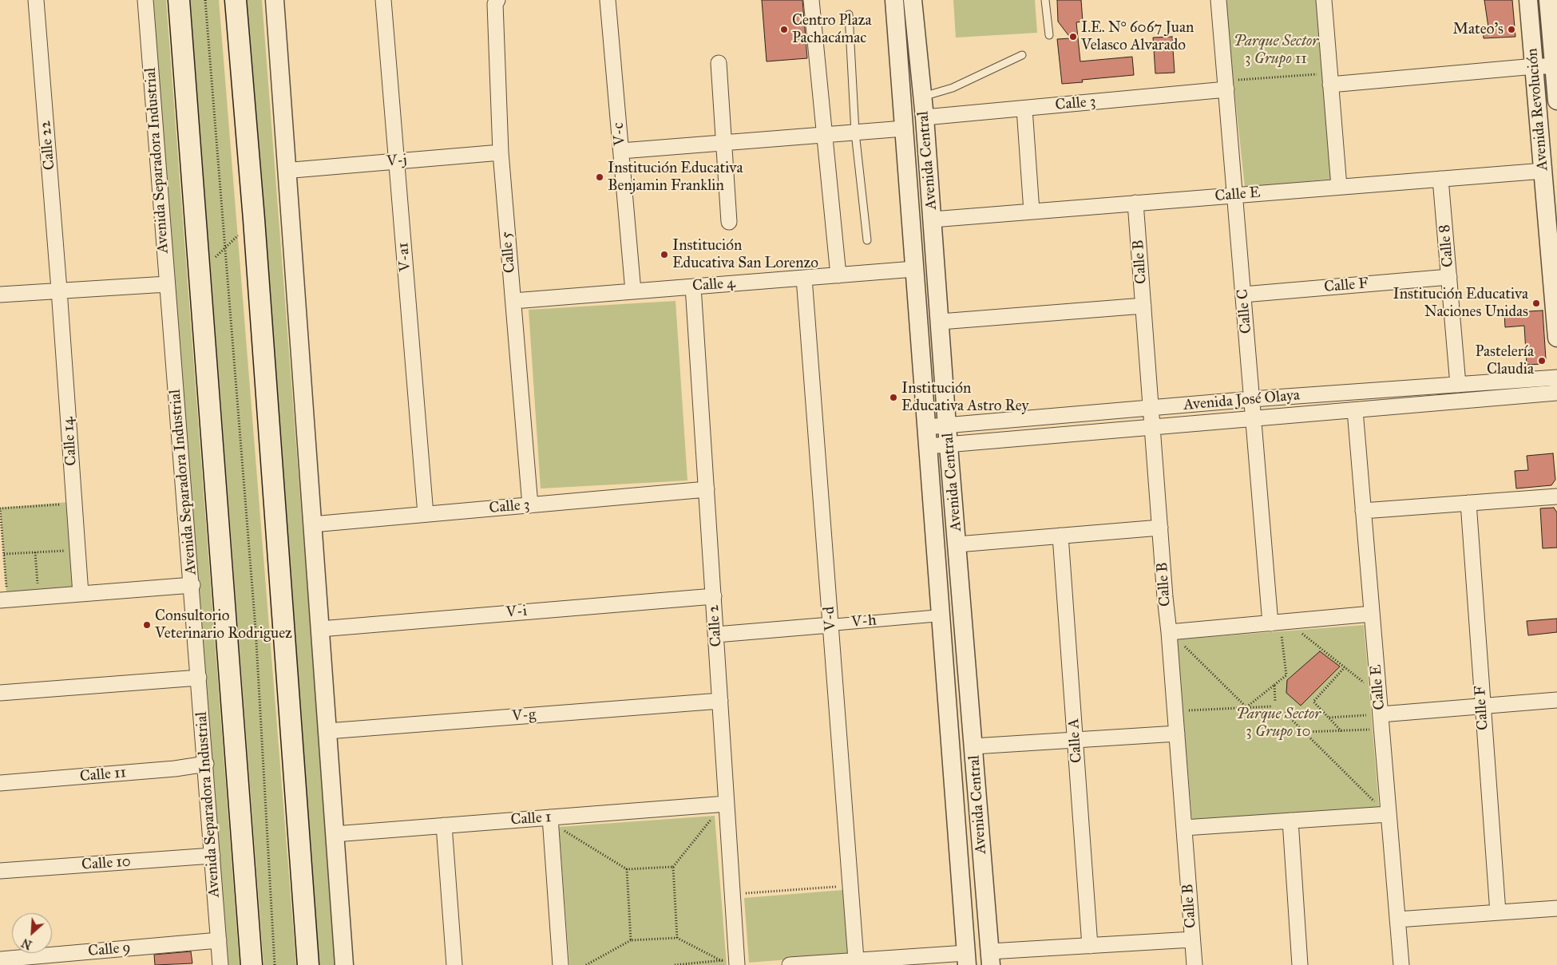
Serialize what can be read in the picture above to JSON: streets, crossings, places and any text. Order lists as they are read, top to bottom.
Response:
{
  "streets": {
    "main road": ["Avenida Separadora Industrial"],
    "street": [
      "Calle 3",
      "Avenida Revolución",
      "V-c",
      "Calle 22",
      "Avenida Central",
      "V-j",
      "Calle E",
      "Calle 8",
      "Calle 5",
      "V-a1",
      "Calle B",
      "Calle 4",
      "Calle F",
      "Calle C",
      "Avenida José Olaya",
      "Calle 14",
      "V-i",
      "V-d",
      "V-h",
      "Calle 2",
      "V-g",
      "Calle A",
      "Calle 11",
      "Calle 1",
      "Calle 10",
      "Calle 9"
    ]
  },
  "crossings": [
    ["Calle 3", "Avenida Central"],
    ["Calle 3", "Calle 5"],
    ["Calle 3", "V-a1"],
    ["Calle 3", "Calle C"],
    ["Calle 3", "Calle 2"],
    ["Avenida Revolución", "Calle E"],
    ["V-c", "Calle 4"],
    ["Calle 22", "Calle 14"],
    ["Avenida Separadora Industrial", "Calle 11"],
    ["Avenida Separadora Industrial", "Calle 10"],
    ["Avenida Separadora Industrial", "Calle 9"],
    ["Avenida Central", "Calle E"],
    ["Avenida Central", "Calle 4"],
    ["Avenida Central", "Avenida José Olaya"],
    ["Avenida Central", "V-h"],
    ["V-j", "Calle 5"],
    ["V-j", "V-a1"],
    ["Calle E", "Calle 8"],
    ["Calle E", "Calle B"],
    ["Calle E", "Calle C"],
    ["Calle E", "Avenida José Olaya"],
    ["Calle 8", "Calle F"],
    ["Calle 8", "Avenida José Olaya"],
    ["Calle 5", "Calle 4"],
    ["Calle B", "Avenida José Olaya"],
    ["Calle 4", "V-d"],
    ["Calle 4", "Calle 2"],
    ["Calle F", "Calle C"],
    ["Calle C", "Avenida José Olaya"],
    ["V-i", "Calle 2"],
    ["V-d", "V-h"],
    ["V-h", "Calle 2"],
    ["Calle 2", "V-g"],
    ["Calle 2", "Calle 1"]
  ],
  "parks": ["Parque Sector 3 Grupo 11", "Parque Sector 3 Grupo 10"],
  "places": [
    "Centro Plaza Pachacámac",
    "Mateo's",
    "I.E. N° 6067 Juan Velasco Alvarado",
    "Institución Educativa Benjamin Franklin",
    "Institución Educativa San Lorenzo",
    "Institución Educativa Naciones Unidas",
    "Pastelería Claudia",
    "Institución Educativa Astro Rey",
    "Consultorio Veterinario Rodriguez"
  ],
  "north": "bottom left"
}
